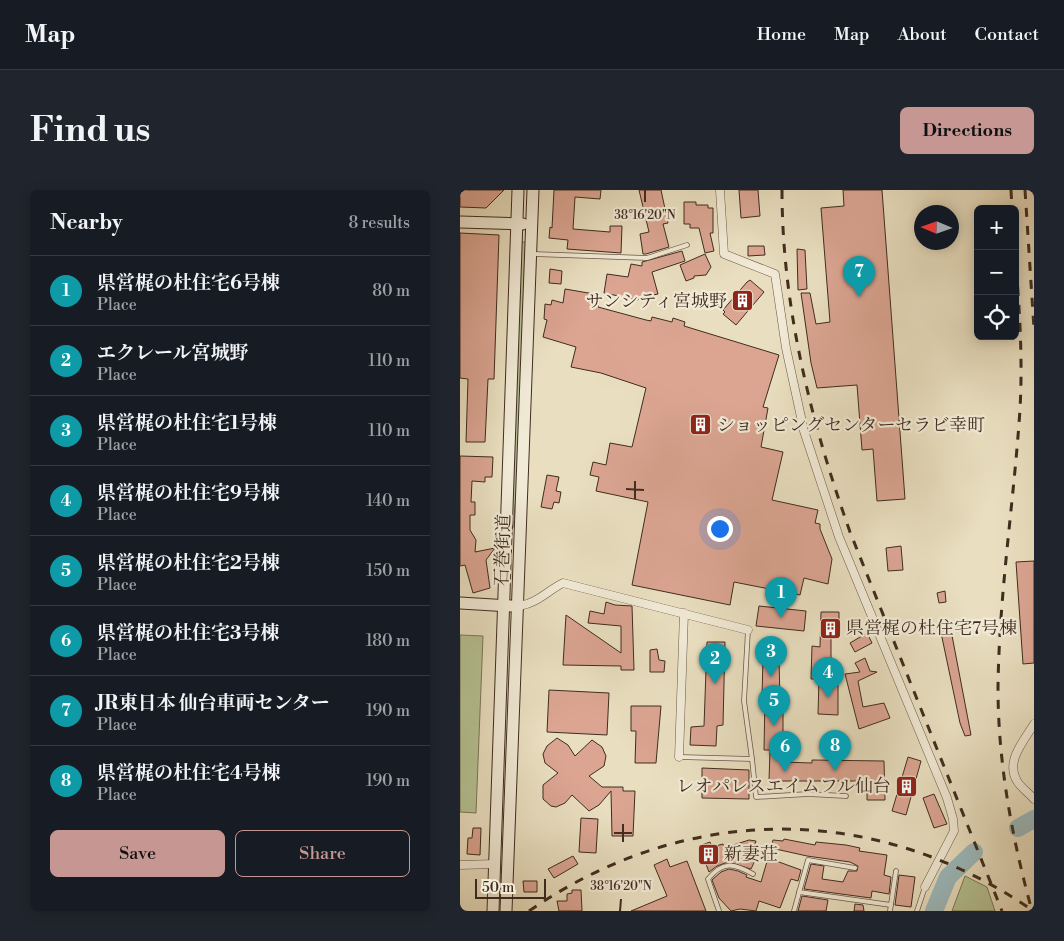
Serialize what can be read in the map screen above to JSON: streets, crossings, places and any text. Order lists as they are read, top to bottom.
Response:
{
  "streets": {
    "street": ["石巻街道"]
  },
  "places": {
    "building": [
      "サンシティ宮城野",
      "ショッピングセンターセラビ幸町",
      "県営梶の杜住宅7号棟",
      "レオパレスエイムフル仙台",
      "新妻荘"
    ]
  },
  "scale_bar": "50 m",
  "north": "left",
  "page": {
    "header": "Map",
    "nav": [
      "Home",
      "Map",
      "About",
      "Contact"
    ],
    "buttons": [
      "Directions",
      ["Save", "Share"]
    ],
    "title": "Find us",
    "heading": ["Nearby", "8 results"],
    "map_buttons": ["+", "−"],
    "list": [
      {
        "mark": "1",
        "name": "県営梶の杜住宅6号棟",
        "note": "Place",
        "value": "80 m"
      },
      {
        "mark": "2",
        "name": "エクレール宮城野",
        "note": "Place",
        "value": "110 m"
      },
      {
        "mark": "3",
        "name": "県営梶の杜住宅1号棟",
        "note": "Place",
        "value": "110 m"
      },
      {
        "mark": "4",
        "name": "県営梶の杜住宅9号棟",
        "note": "Place",
        "value": "140 m"
      },
      {
        "mark": "5",
        "name": "県営梶の杜住宅2号棟",
        "note": "Place",
        "value": "150 m"
      },
      {
        "mark": "6",
        "name": "県営梶の杜住宅3号棟",
        "note": "Place",
        "value": "180 m"
      },
      {
        "mark": "7",
        "name": "JR東日本 仙台車両センター",
        "note": "Place",
        "value": "190 m"
      },
      {
        "mark": "8",
        "name": "県営梶の杜住宅4号棟",
        "note": "Place",
        "value": "190 m"
      }
    ],
    "pins": [
      "7",
      "1",
      "3",
      "2",
      "4",
      "5",
      "8",
      "6"
    ],
    "scale": "50 m"
  },
  "coordinates": ["38°16'20\"N"]
}
